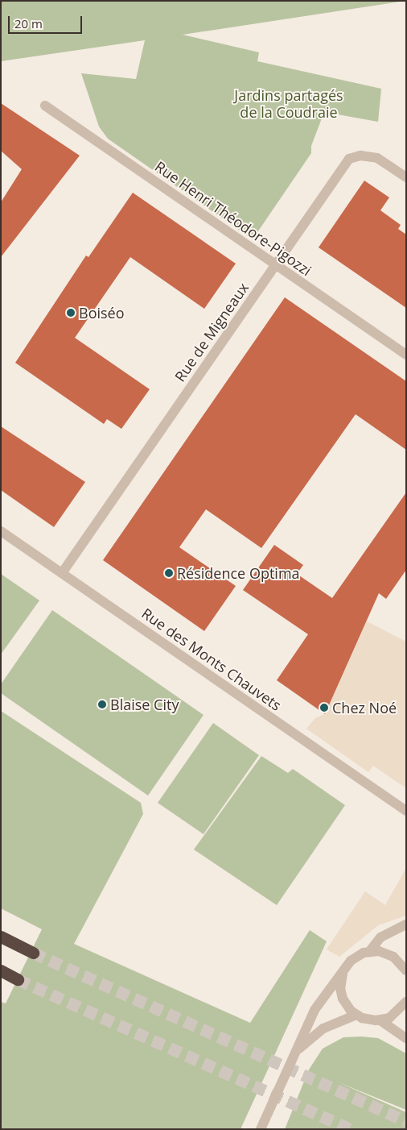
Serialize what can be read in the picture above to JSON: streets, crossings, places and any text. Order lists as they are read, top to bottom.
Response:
{
  "streets": {
    "street": ["Rue Henri Théodore-Pigozzi", "Rue de Migneaux", "Rue des Monts Chauvets"]
  },
  "crossings": [
    ["Rue Henri Théodore-Pigozzi", "Rue de Migneaux"],
    ["Rue de Migneaux", "Rue des Monts Chauvets"]
  ],
  "parks": ["Jardins partagés de la Coudraie"],
  "places": [
    "Boiséo",
    "Résidence Optima",
    "Blaise City",
    "Chez Noé"
  ],
  "scale_bar": "20 m"
}
